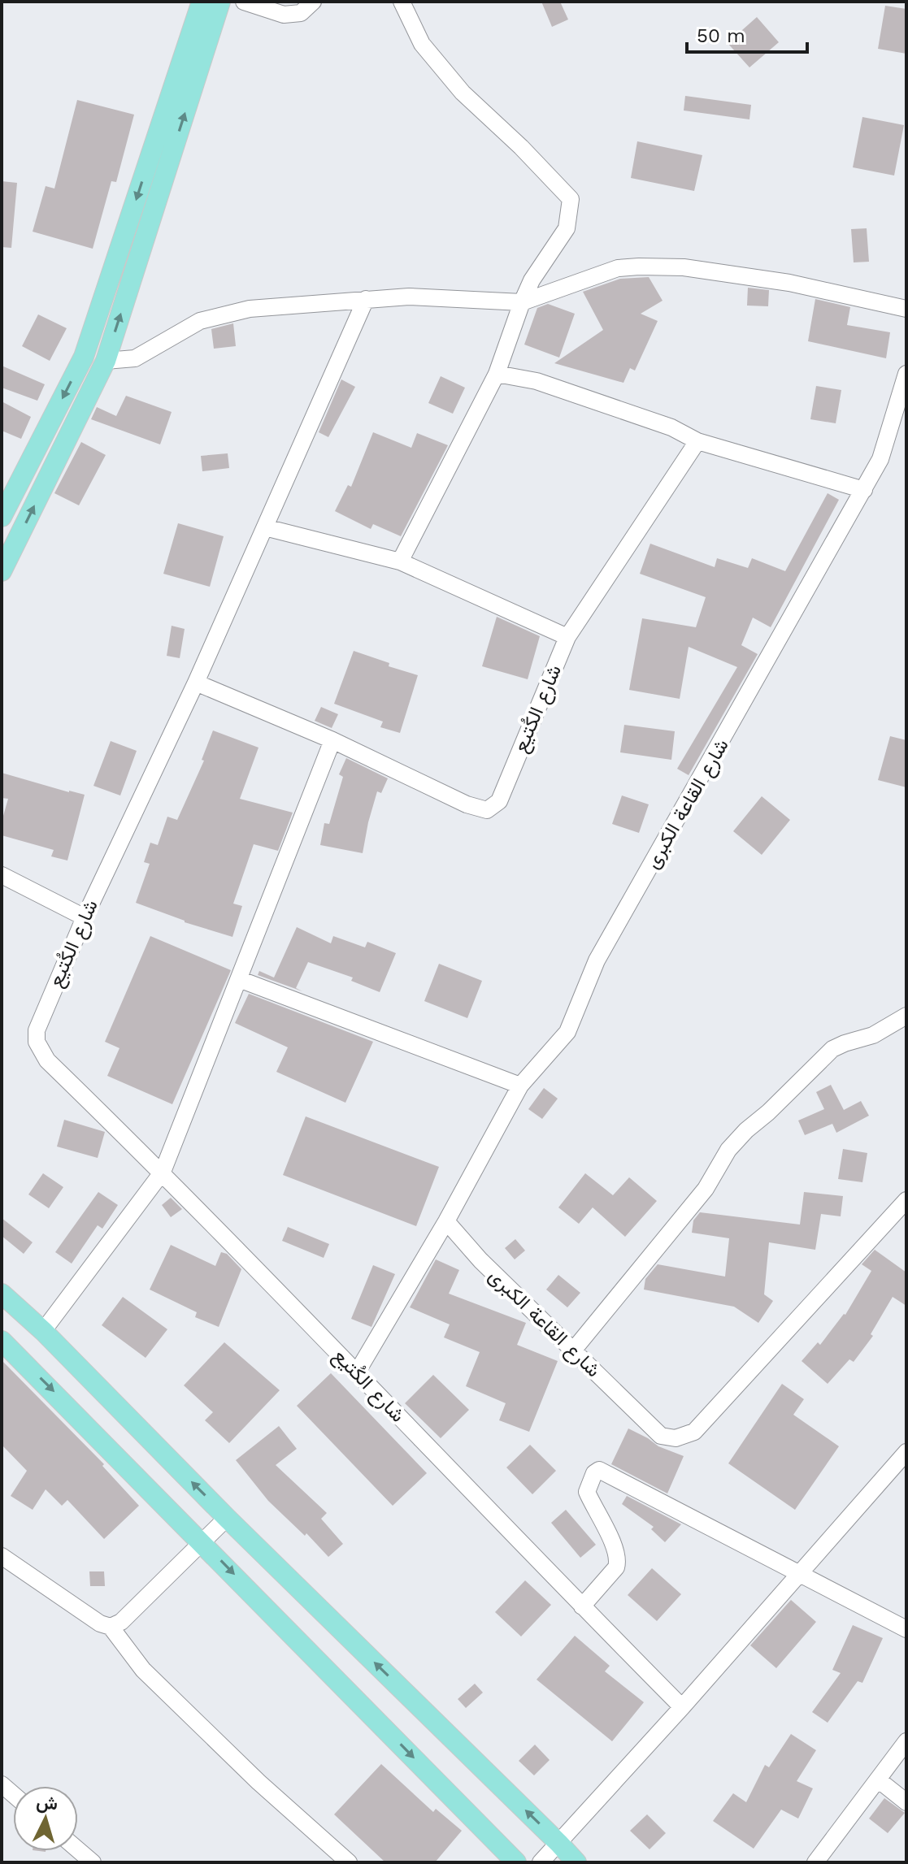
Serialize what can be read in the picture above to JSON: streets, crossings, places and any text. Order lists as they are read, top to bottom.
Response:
{
  "streets": {
    "street": ["شارع الكُتيع", "شارع القاعة الكبرى"]
  },
  "crossings": [
    ["شارع الكُتيع", "شارع القاعة الكبرى"]
  ],
  "scale_bar": "50 m",
  "north": "top"
}
